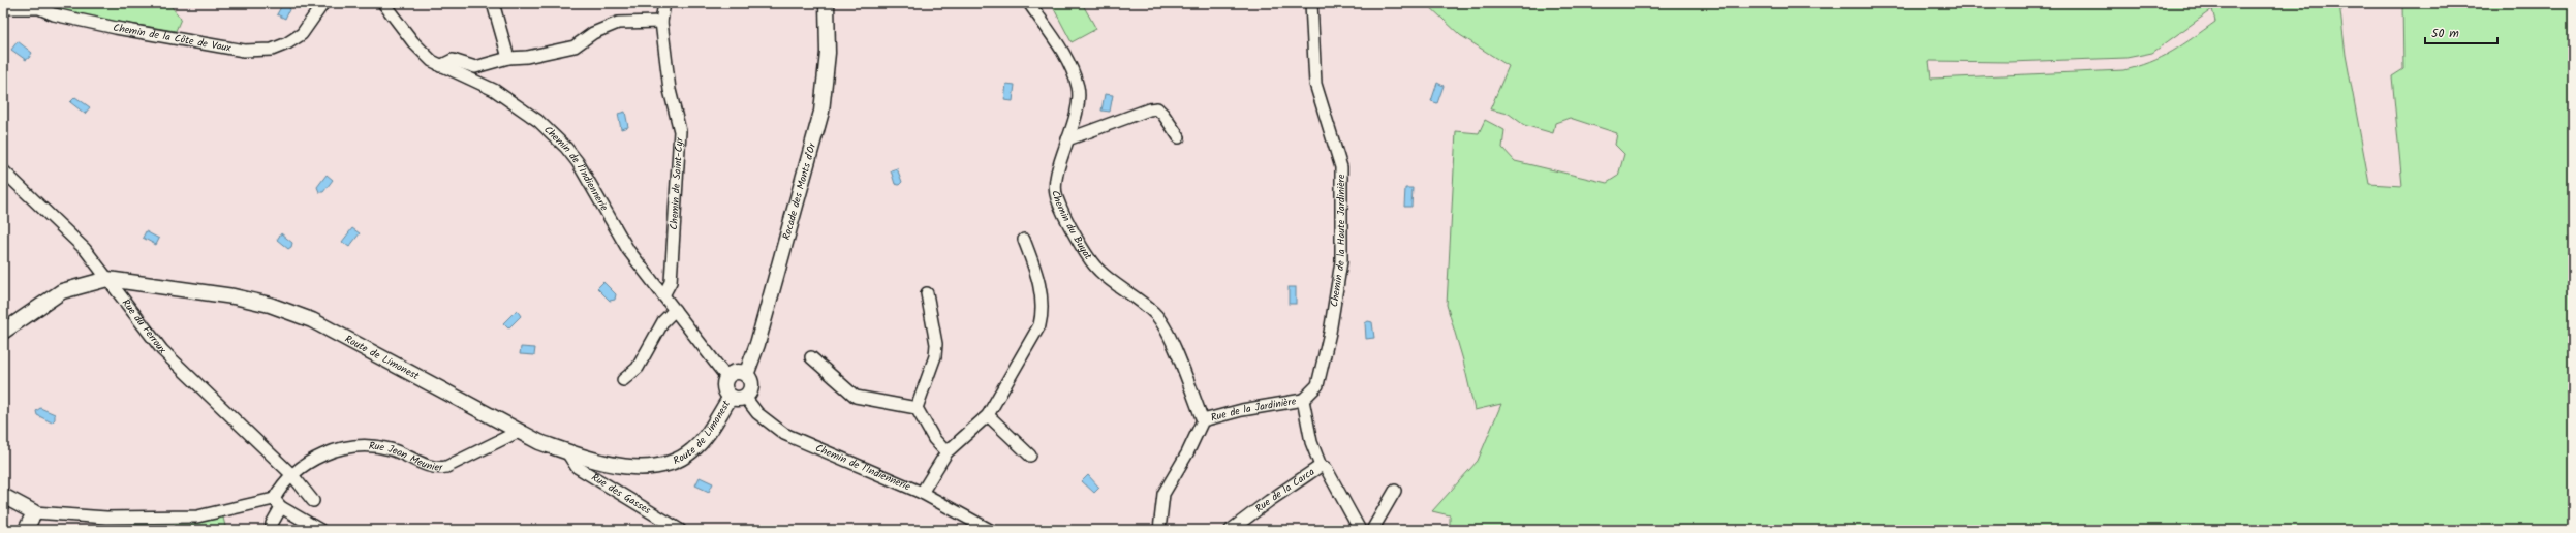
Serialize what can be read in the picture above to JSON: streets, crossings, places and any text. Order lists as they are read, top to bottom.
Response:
{
  "streets": {
    "street": [
      "Chemin de la Côte de Vaux",
      "Chemin de l'Indiennerie",
      "Chemin de Saint-Cyr",
      "Rocade des Monts d'Or",
      "Chemin du Buyat",
      "Chemin de la Haute Jardinière",
      "Rue du Ferroux",
      "Route de Limonest",
      "Rue de la Jardinière",
      "Rue Jean Meunier",
      "Rue de la Carca",
      "Rue des Gasses"
    ]
  },
  "crossings": [
    ["Chemin de l'Indiennerie", "Chemin de Saint-Cyr"],
    ["Chemin de l'Indiennerie", "Rocade des Monts d'Or"],
    ["Chemin de l'Indiennerie", "Route de Limonest"],
    ["Rocade des Monts d'Or", "Route de Limonest"],
    ["Chemin du Buyat", "Rue de la Jardinière"],
    ["Chemin de la Haute Jardinière", "Rue de la Jardinière"],
    ["Rue du Ferroux", "Route de Limonest"],
    ["Rue du Ferroux", "Rue Jean Meunier"],
    ["Route de Limonest", "Rue Jean Meunier"],
    ["Route de Limonest", "Rue des Gasses"],
    ["Rue de la Jardinière", "Rue de la Carca"]
  ],
  "scale_bar": "50 m"
}
